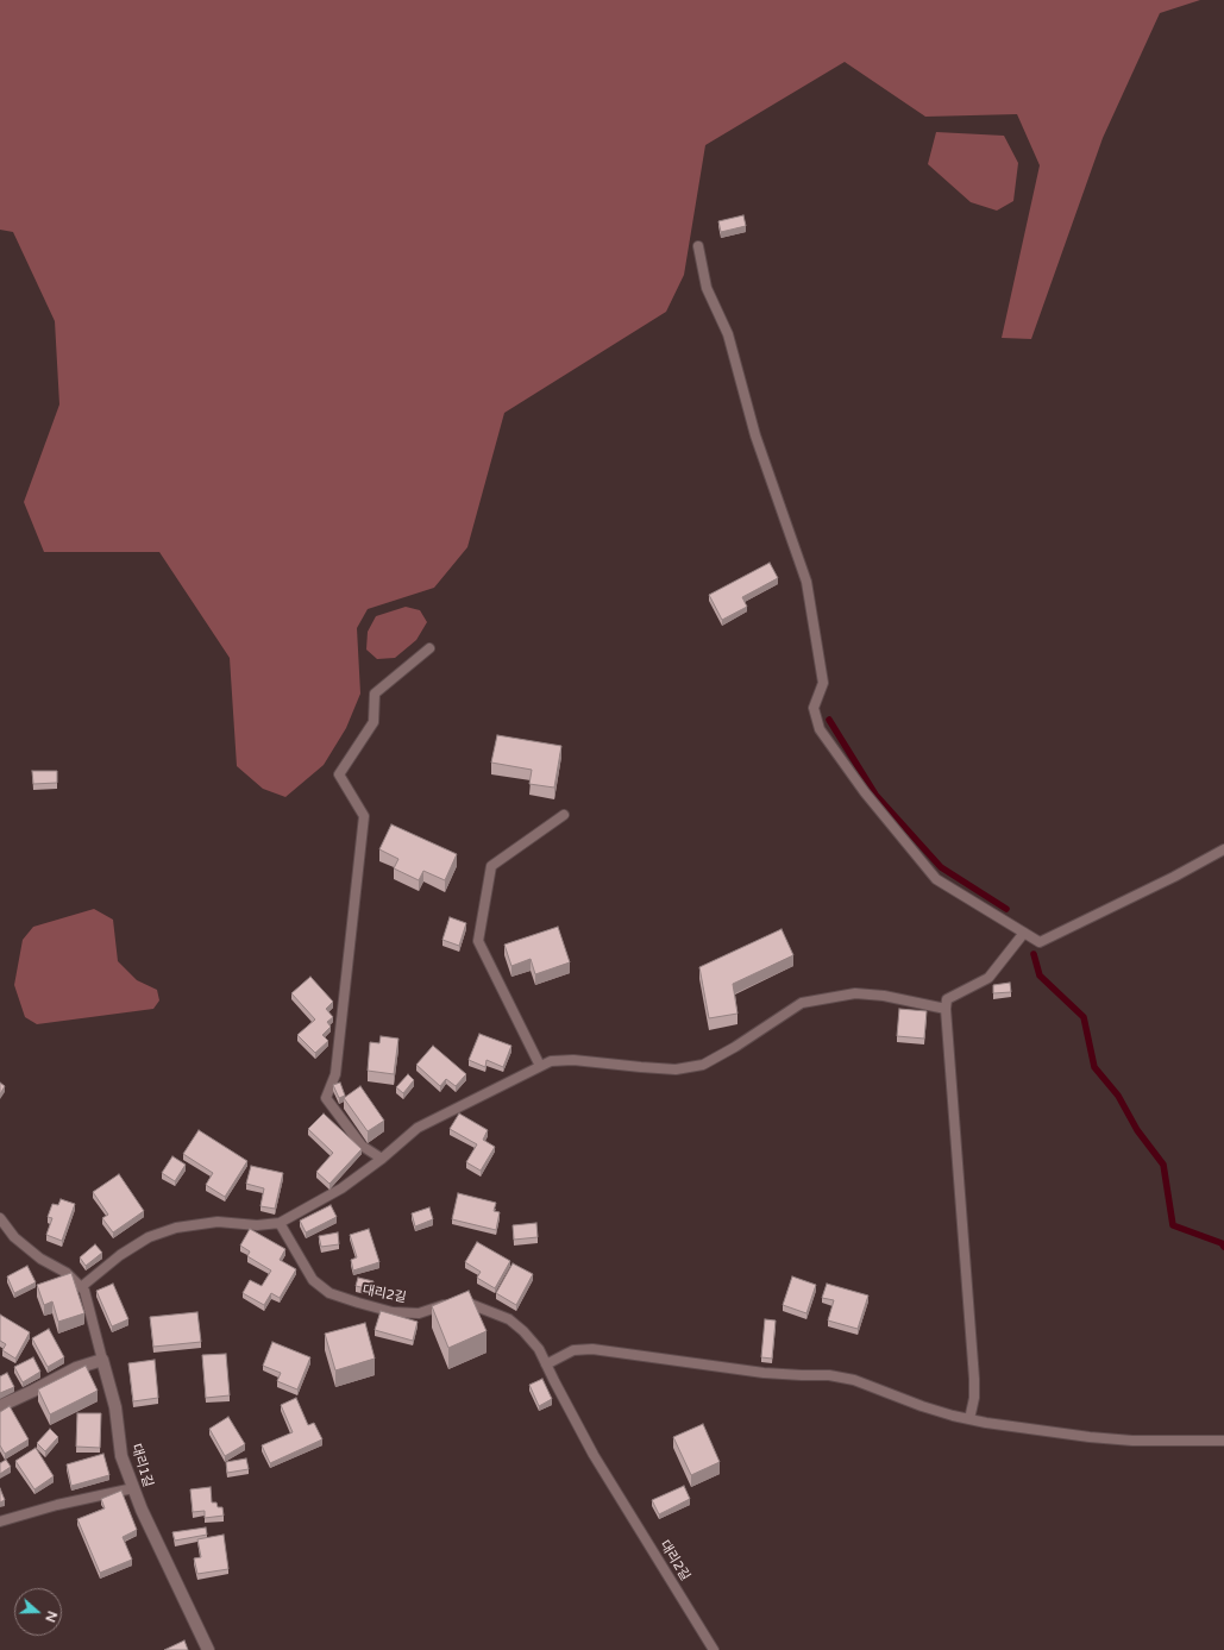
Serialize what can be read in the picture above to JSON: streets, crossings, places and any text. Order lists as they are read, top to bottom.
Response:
{
  "streets": {
    "street": ["대리1길"],
    "lane": ["대리2길"]
  },
  "north": "right"
}
